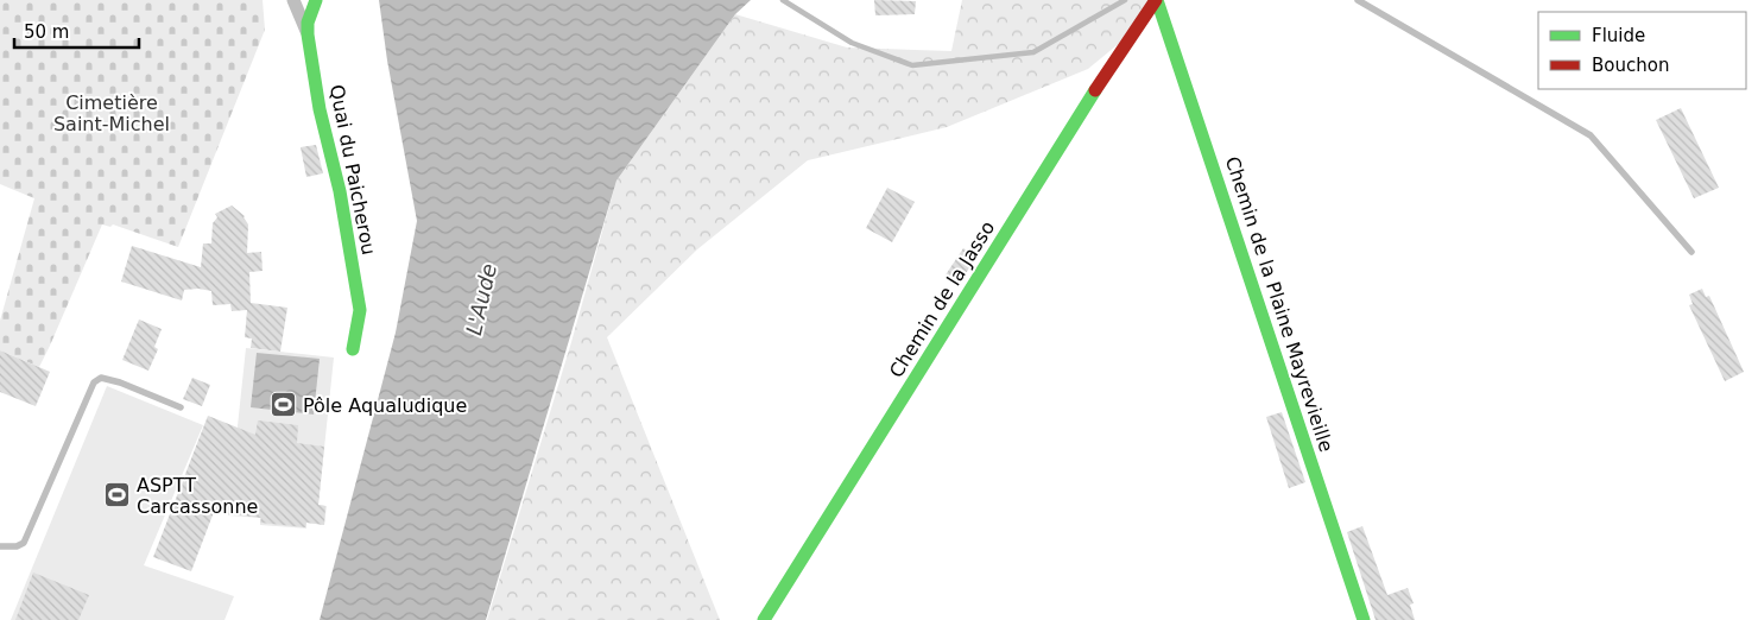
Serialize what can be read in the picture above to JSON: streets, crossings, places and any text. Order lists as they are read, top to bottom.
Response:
{
  "streets": {
    "street": ["Quai du Paicherou", "Chemin de la Jasso", "Chemin de la Plaine Mayrevieille"]
  },
  "crossings": [
    ["Chemin de la Jasso", "Chemin de la Plaine Mayrevieille"]
  ],
  "water": ["L'Aude"],
  "parks": ["Cimetière Saint-Michel"],
  "places": {
    "sports": ["Pôle Aqualudique", "ASPTT Carcassonne"]
  },
  "legend": ["Fluide", "Bouchon"],
  "scale_bar": "50 m"
}
